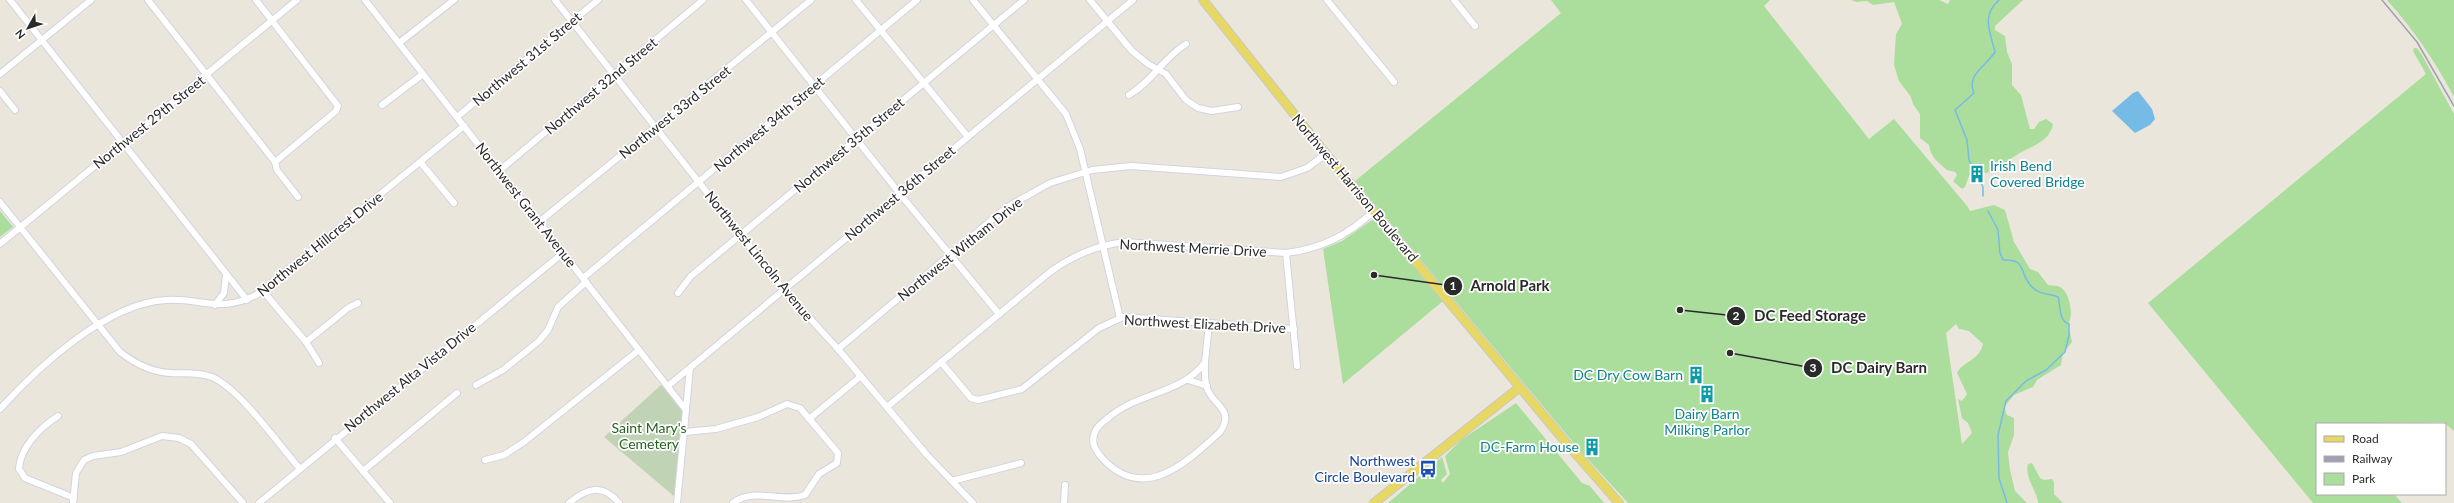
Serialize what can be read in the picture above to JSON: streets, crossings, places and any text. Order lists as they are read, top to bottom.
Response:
{
  "streets": {
    "main road": ["Northwest Harrison Boulevard"],
    "street": [
      "Northwest 31st Street",
      "Northwest 32nd Street",
      "Northwest 33rd Street",
      "Northwest 29th Street",
      "Northwest 34th Street",
      "Northwest 35th Street",
      "Northwest 36th Street",
      "Northwest Grant Avenue",
      "Northwest Hillcrest Drive",
      "Northwest Merrie Drive",
      "Northwest Witham Drive",
      "Northwest Lincoln Avenue",
      "Northwest Elizabeth Drive",
      "Northwest Alta Vista Drive"
    ]
  },
  "crossings": [
    ["Northwest 31st Street", "Northwest Grant Avenue"],
    ["Northwest 31st Street", "Northwest Lincoln Avenue"],
    ["Northwest 32nd Street", "Northwest Grant Avenue"],
    ["Northwest 32nd Street", "Northwest Lincoln Avenue"],
    ["Northwest 33rd Street", "Northwest Grant Avenue"],
    ["Northwest 33rd Street", "Northwest Lincoln Avenue"],
    ["Northwest 34th Street", "Northwest Grant Avenue"],
    ["Northwest 34th Street", "Northwest Lincoln Avenue"],
    ["Northwest 35th Street", "Northwest Lincoln Avenue"],
    ["Northwest Harrison Boulevard", "Northwest Merrie Drive"],
    ["Northwest Harrison Boulevard", "Northwest Witham Drive"],
    ["Northwest 36th Street", "Northwest Grant Avenue"],
    ["Northwest 36th Street", "Northwest Lincoln Avenue"],
    ["Northwest Grant Avenue", "Northwest Hillcrest Drive"],
    ["Northwest Grant Avenue", "Northwest Alta Vista Drive"],
    ["Northwest Merrie Drive", "Northwest Lincoln Avenue"],
    ["Northwest Merrie Drive", "Northwest Elizabeth Drive"],
    ["Northwest Witham Drive", "Northwest Lincoln Avenue"]
  ],
  "parks": ["Saint Mary's Cemetery"],
  "places": {
    "building": [
      "Irish Bend Covered Bridge",
      "DC Dry Cow Barn",
      "Dairy Barn Milking Parlor",
      "DC-Farm House"
    ],
    "other": ["Arnold Park", "DC Feed Storage", "DC Dairy Barn"],
    "bus stop": ["Northwest Circle Boulevard"]
  },
  "legend": ["Road", "Railway", "Park"],
  "north": "bottom left"
}
